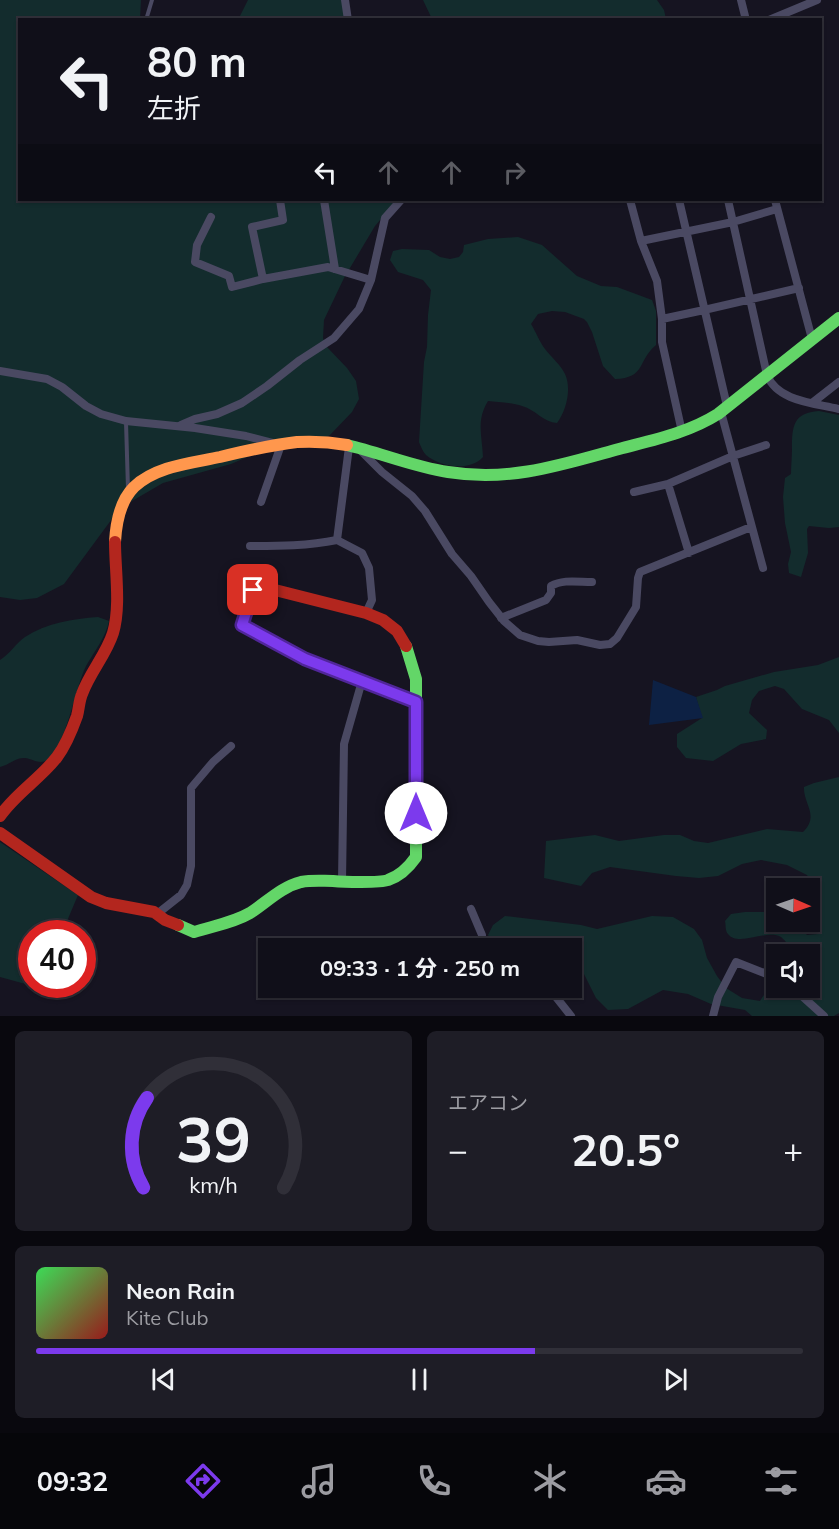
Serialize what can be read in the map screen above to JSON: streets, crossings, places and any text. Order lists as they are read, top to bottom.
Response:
{
  "north": "right",
  "page": {
    "turn": ["80 m", "左折"],
    "limit": "40",
    "trip": "09:33 · 1 分 · 250 m",
    "tile": "エアコン",
    "heat": ["−", "20.5°", "+"],
    "song": ["Neon Rain", "Kite Club"],
    "tabs": "09:32",
    "gauge": ["39", "km/h"]
  }
}
